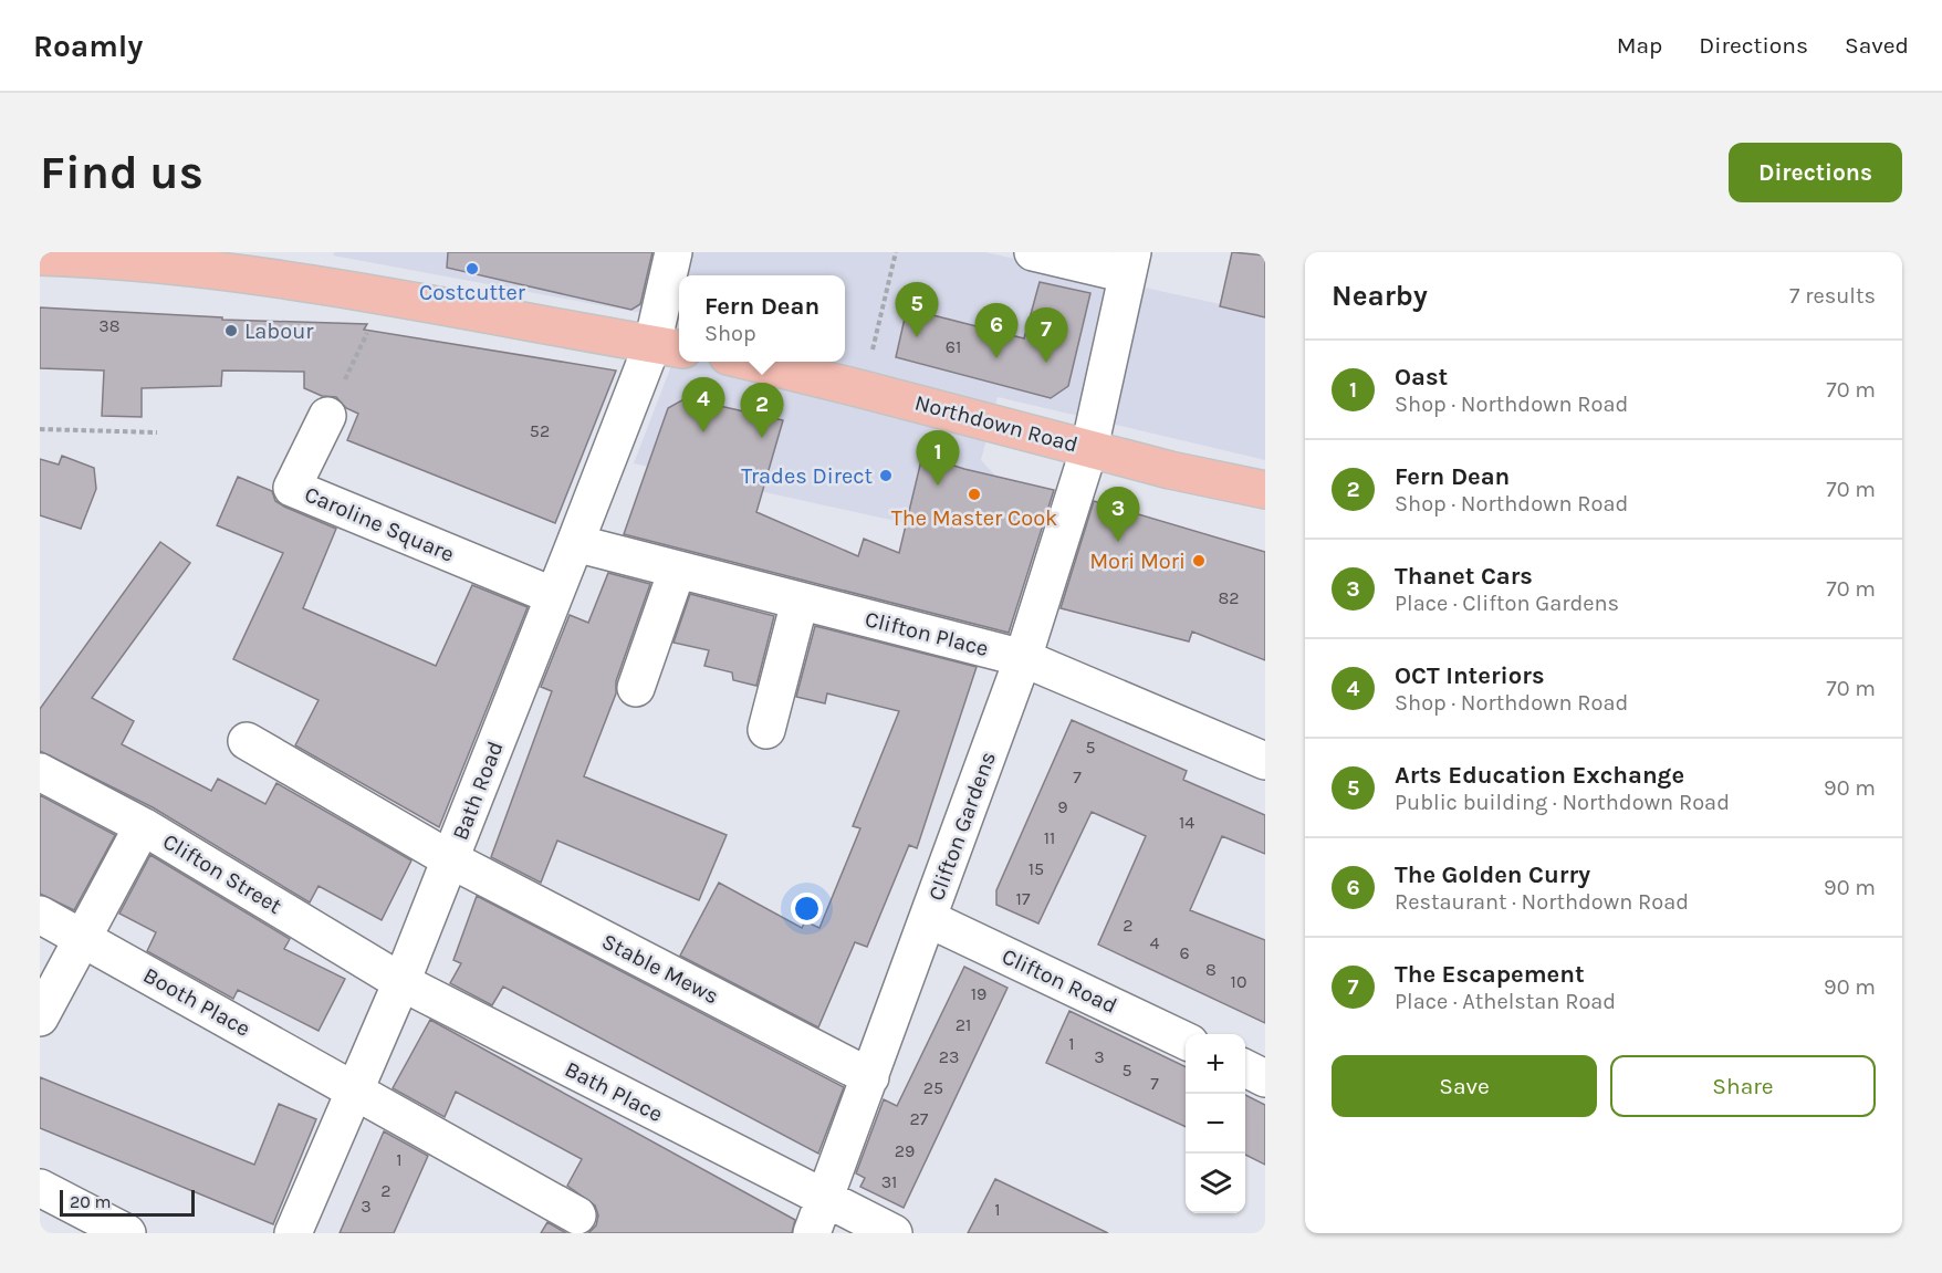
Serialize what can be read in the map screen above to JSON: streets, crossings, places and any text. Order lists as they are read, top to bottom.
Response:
{
  "streets": {
    "main road": ["Northdown Road"],
    "street": [
      "Caroline Square",
      "Clifton Place",
      "Bath Road",
      "Clifton Gardens",
      "Clifton Street",
      "Stable Mews",
      "Clifton Road",
      "Booth Place",
      "Bath Place"
    ]
  },
  "crossings": [
    ["Northdown Road", "Clifton Gardens"],
    ["Caroline Square", "Bath Road"],
    ["Clifton Place", "Bath Road"],
    ["Clifton Place", "Clifton Gardens"],
    ["Bath Road", "Clifton Street"],
    ["Bath Road", "Stable Mews"],
    ["Bath Road", "Booth Place"],
    ["Bath Road", "Bath Place"],
    ["Clifton Gardens", "Stable Mews"],
    ["Clifton Gardens", "Clifton Road"],
    ["Clifton Gardens", "Bath Place"],
    ["Clifton Street", "Bath Place"]
  ],
  "places": [
    "Costcutter",
    "Labour",
    "Trades Direct",
    "The Master Cook",
    "Mori Mori"
  ],
  "house_numbers": [
    "38",
    "61",
    "52",
    "82",
    "5",
    "7",
    "9",
    "14",
    "11",
    "15",
    "17",
    "2",
    "4",
    "6",
    "8",
    "10",
    "19",
    "21",
    "1",
    "23",
    "3",
    "5",
    "7",
    "25",
    "27",
    "29",
    "1",
    "31",
    "2",
    "3",
    "1"
  ],
  "scale_bar": "20 m",
  "page": {
    "header": "Roamly",
    "nav": ["Map", "Directions", "Saved"],
    "buttons": [
      "Directions",
      ["Save", "Share"]
    ],
    "title": "Find us",
    "heading": ["Nearby", "7 results"],
    "popup": ["Fern Dean", "Shop"],
    "pins": [
      "5",
      "6",
      "7",
      "4",
      "2",
      "1",
      "3"
    ],
    "list": [
      {
        "mark": "1",
        "name": "Oast",
        "note": "Shop · Northdown Road",
        "value": "70 m"
      },
      {
        "mark": "2",
        "name": "Fern Dean",
        "note": "Shop · Northdown Road",
        "value": "70 m"
      },
      {
        "mark": "3",
        "name": "Thanet Cars",
        "note": "Place · Clifton Gardens",
        "value": "70 m"
      },
      {
        "mark": "4",
        "name": "OCT Interiors",
        "note": "Shop · Northdown Road",
        "value": "70 m"
      },
      {
        "mark": "5",
        "name": "Arts Education Exchange",
        "note": "Public building · Northdown Road",
        "value": "90 m"
      },
      {
        "mark": "6",
        "name": "The Golden Curry",
        "note": "Restaurant · Northdown Road",
        "value": "90 m"
      },
      {
        "mark": "7",
        "name": "The Escapement",
        "note": "Place · Athelstan Road",
        "value": "90 m"
      }
    ],
    "map_buttons": ["+", "−"],
    "scale": "20 m"
  }
}
